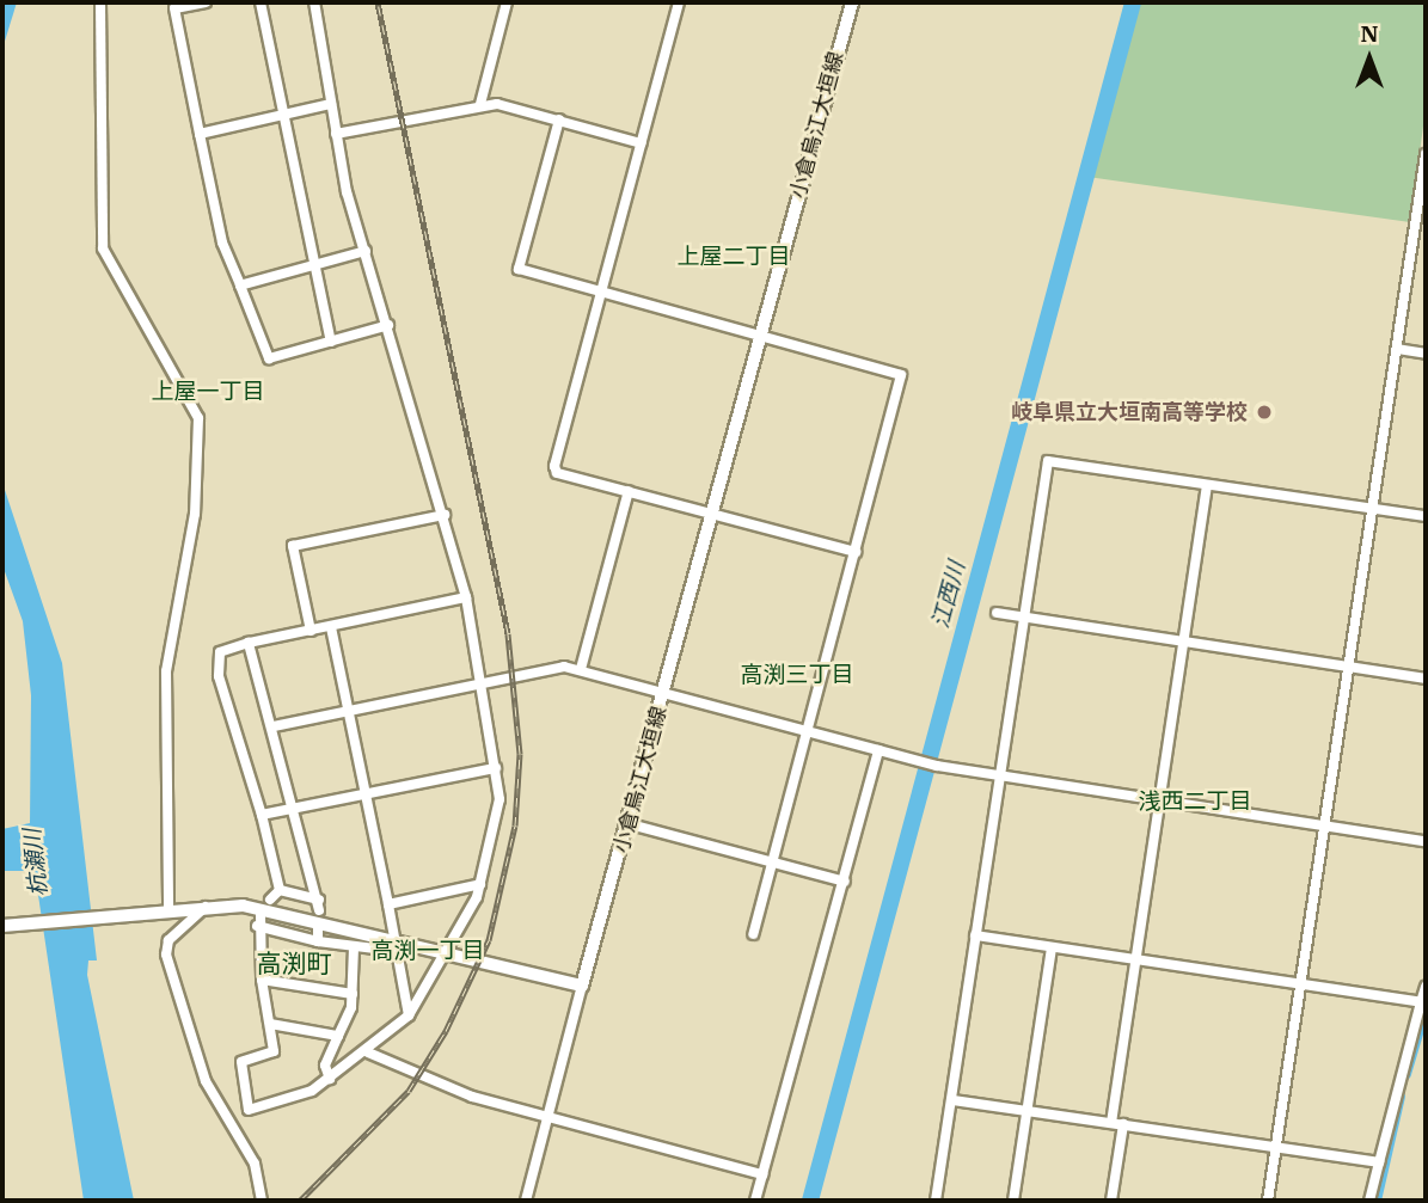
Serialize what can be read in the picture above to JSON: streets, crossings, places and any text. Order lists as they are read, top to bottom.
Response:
{
  "streets": {
    "main road": ["小倉烏江大垣線"]
  },
  "districts": [
    "上屋二丁目",
    "上屋一丁目",
    "高渕三丁目",
    "浅西二丁目",
    "高渕一丁目",
    "高渕町"
  ],
  "water": ["江西川", "杭瀬川"],
  "places": ["岐阜県立大垣南高等学校"],
  "north": "top"
}
